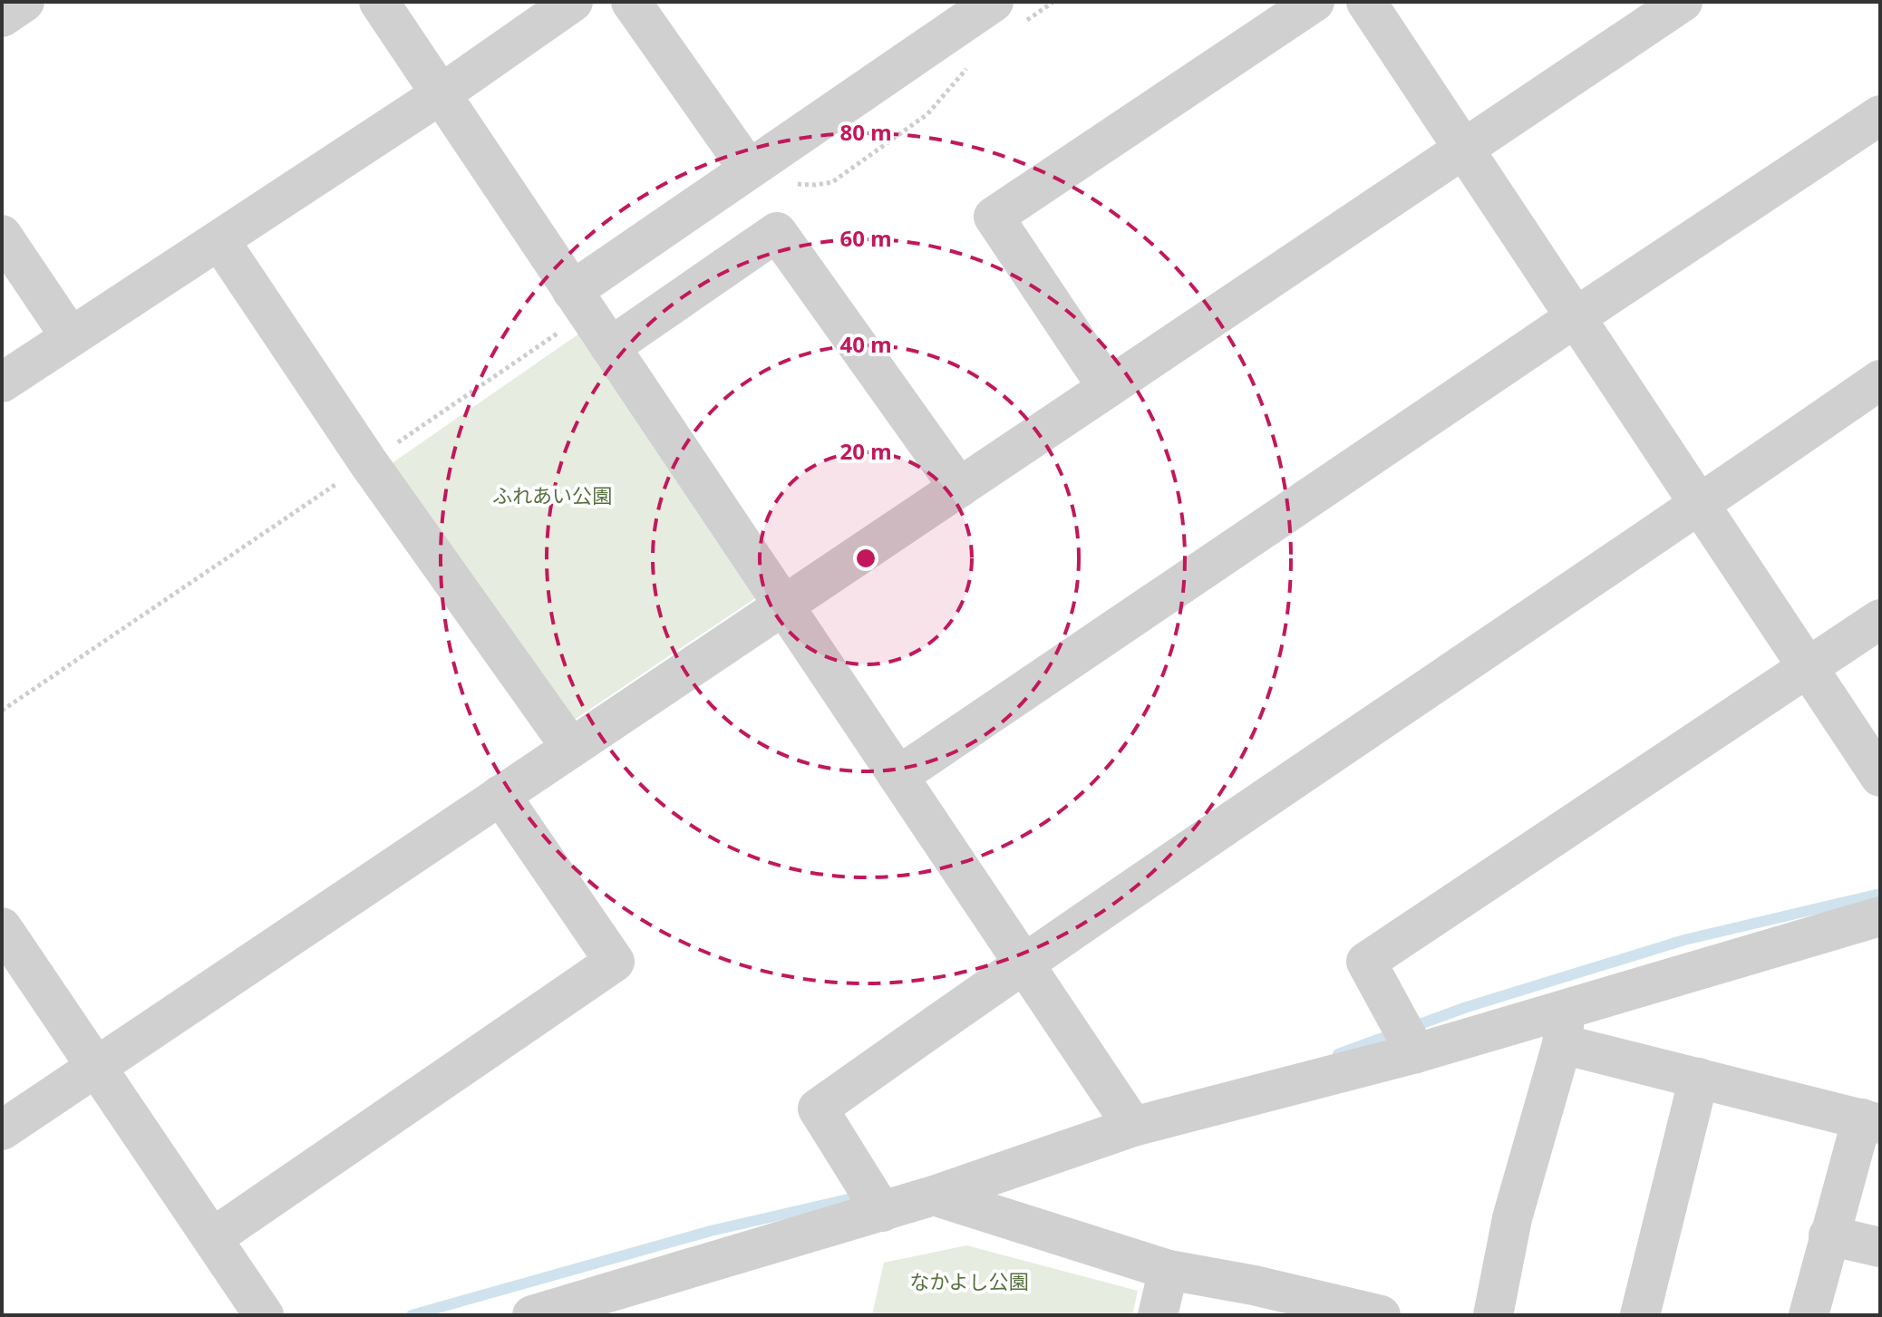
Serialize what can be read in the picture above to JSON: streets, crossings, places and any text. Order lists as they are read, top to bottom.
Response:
{
  "parks": ["ふれあい公園", "なかよし公園"],
  "rings": [
    "80 m",
    "60 m",
    "40 m",
    "20 m"
  ]
}
